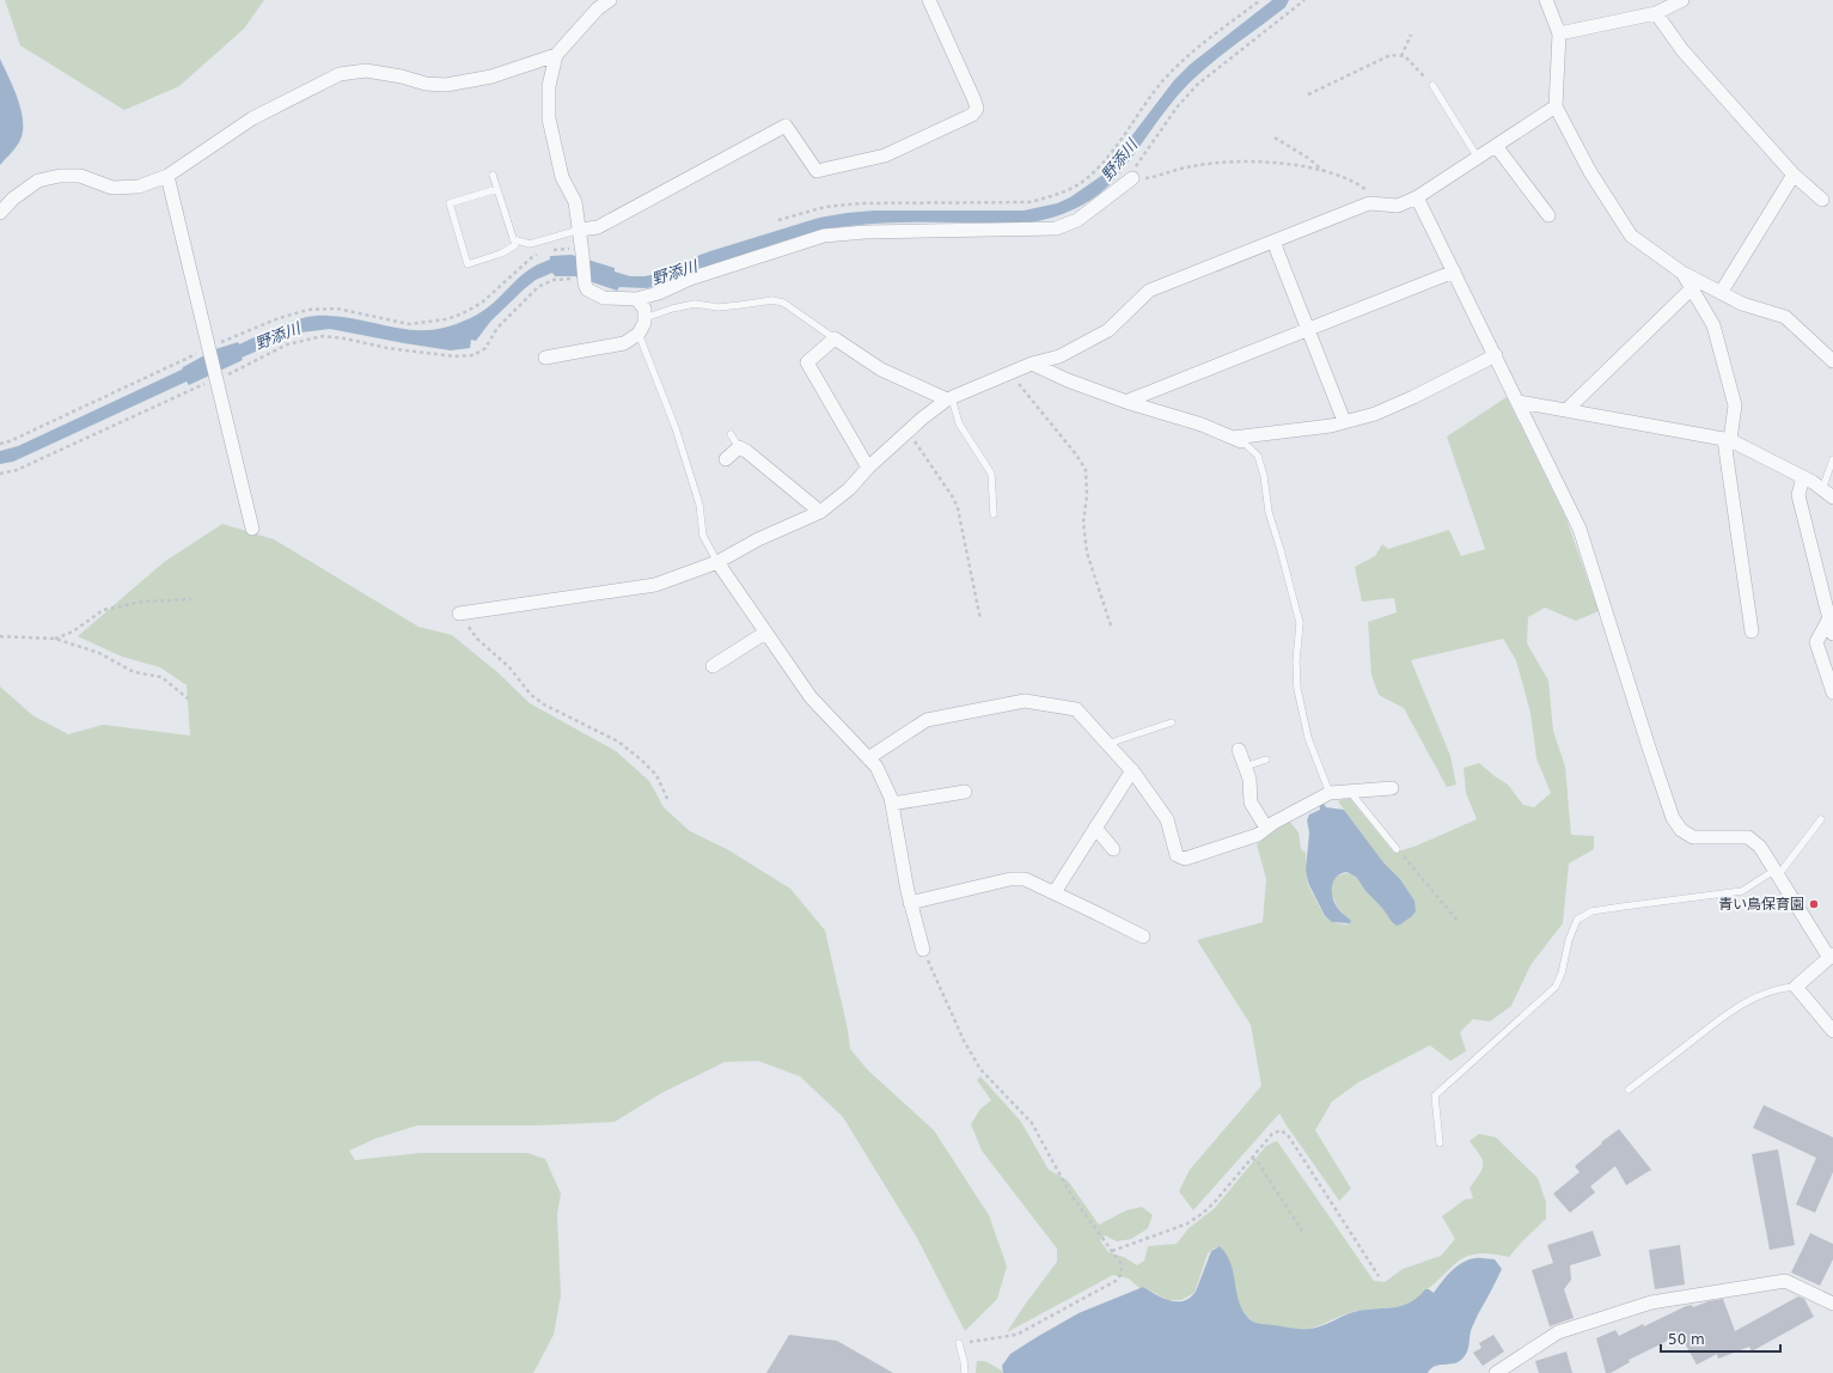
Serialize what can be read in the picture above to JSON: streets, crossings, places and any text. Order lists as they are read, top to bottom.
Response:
{
  "water": ["野添川"],
  "places": ["青い鳥保育園"],
  "scale_bar": "50 m"
}
